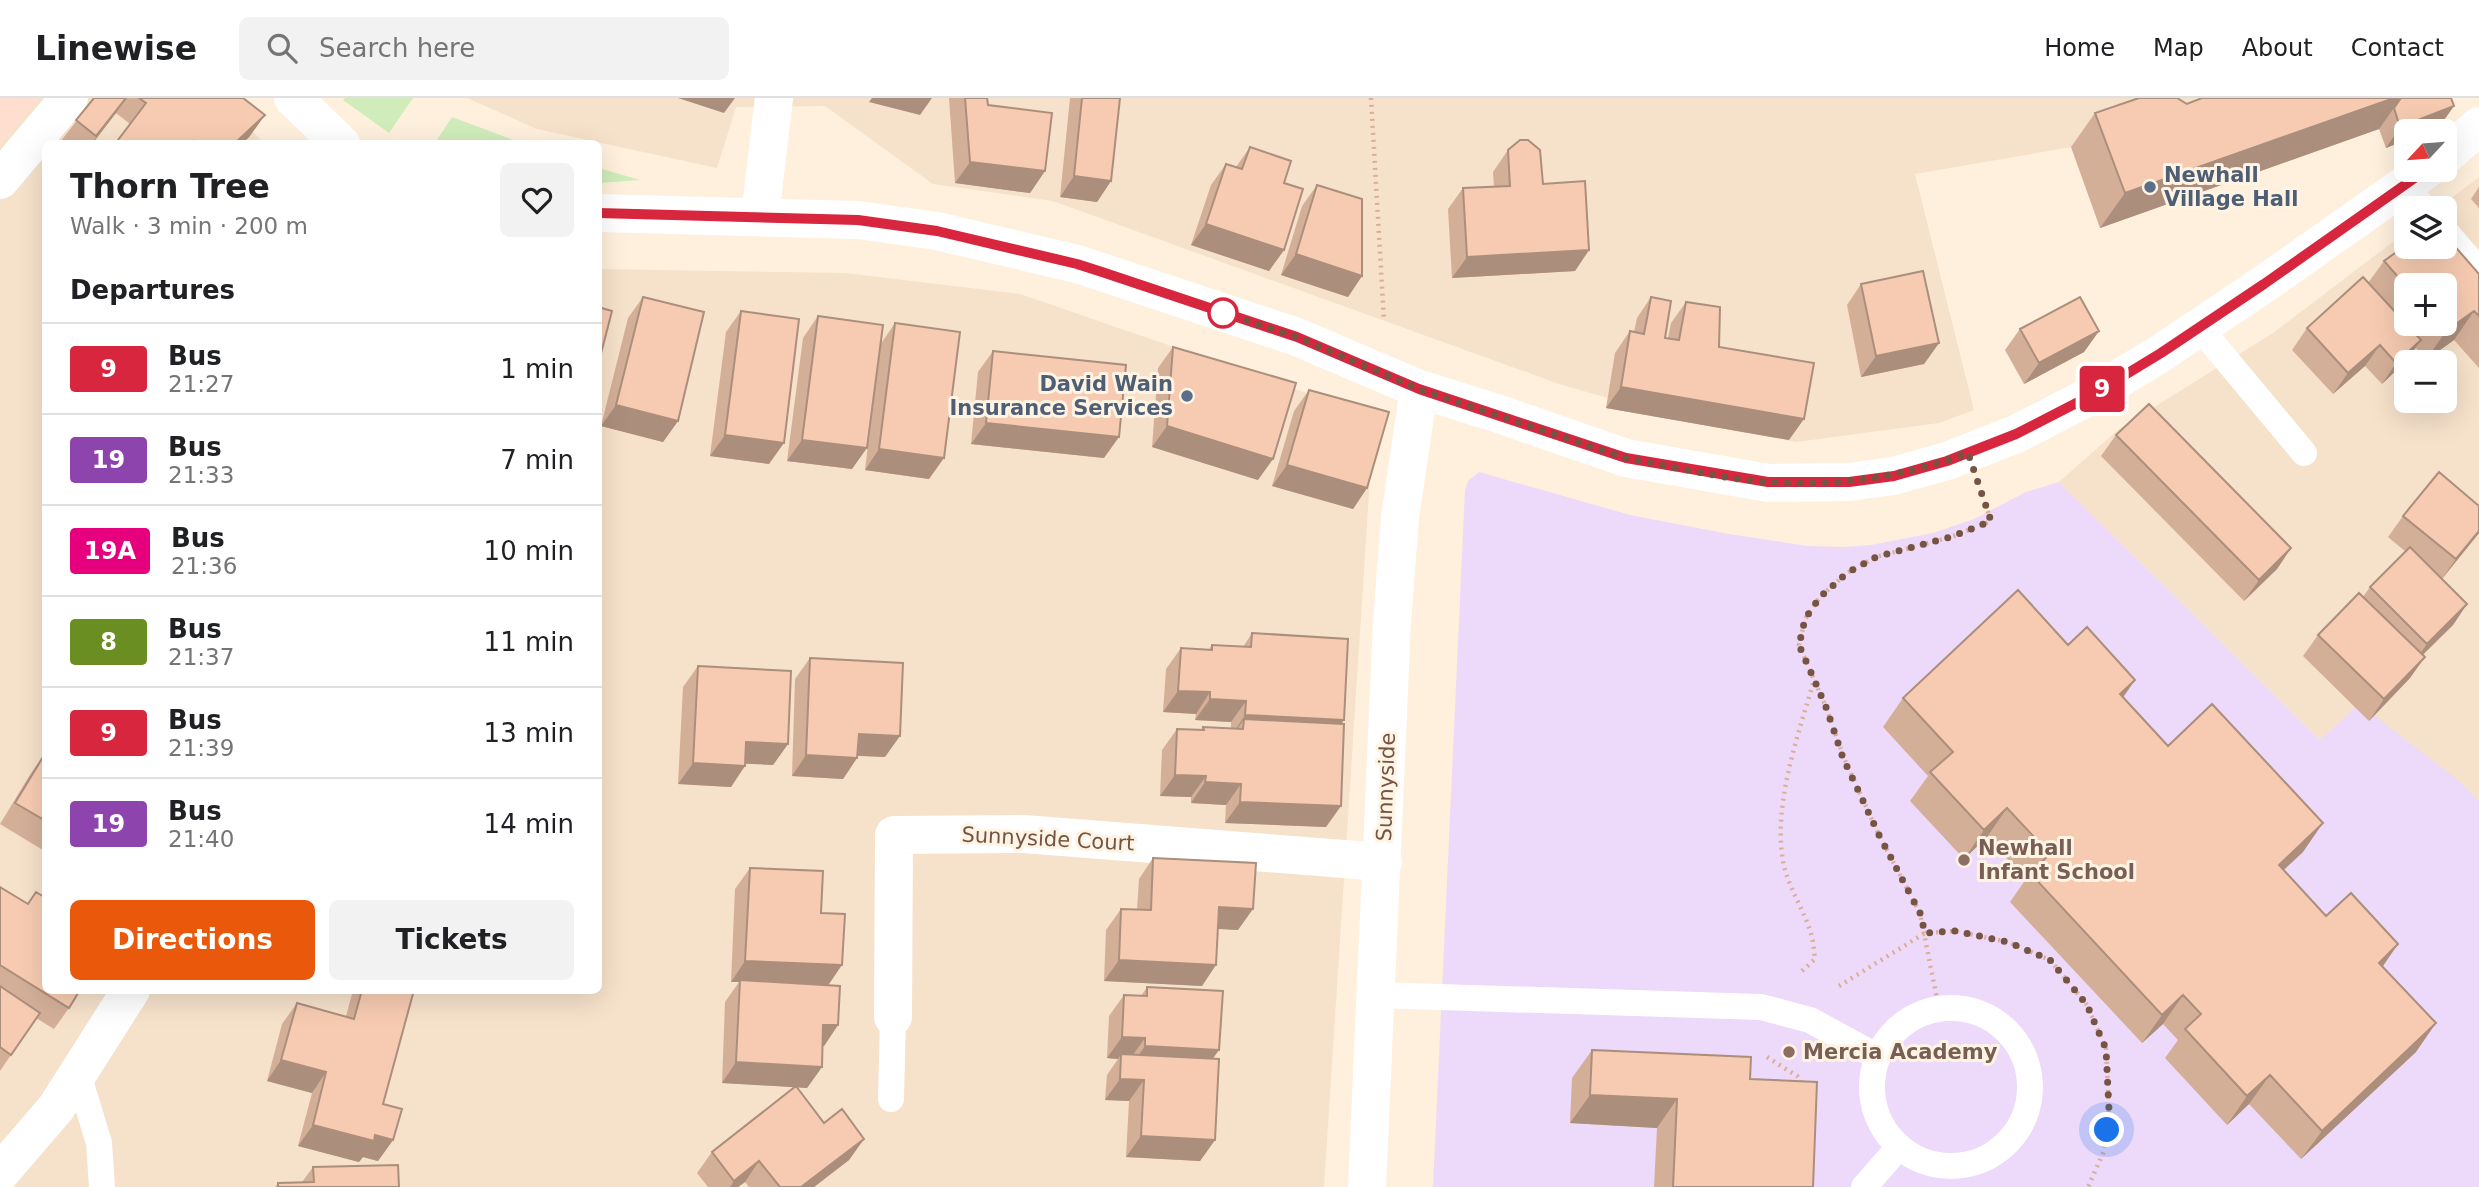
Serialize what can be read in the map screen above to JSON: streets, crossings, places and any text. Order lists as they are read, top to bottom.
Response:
{
  "streets": {
    "street": ["Sunnyside", "Sunnyside Court"]
  },
  "crossings": [
    ["Sunnyside", "Sunnyside Court"]
  ],
  "places": [
    "Newhall Village Hall",
    "David Wain Insurance Services",
    "Newhall Infant School",
    "Mercia Academy"
  ],
  "lines": ["bus line 9"],
  "north": "bottom left",
  "page": {
    "header": "Linewise",
    "search": "Search here",
    "nav": [
      "Home",
      "Map",
      "About",
      "Contact"
    ],
    "on_map": "9",
    "map_buttons": ["+", "−"],
    "heading": [
      ["Thorn Tree", "Walk · 3 min · 200 m"],
      "Departures"
    ],
    "list": [
      {
        "mark": "9",
        "name": "Bus",
        "note": "21:27",
        "value": "1 min"
      },
      {
        "mark": "19",
        "name": "Bus",
        "note": "21:33",
        "value": "7 min"
      },
      {
        "mark": "19A",
        "name": "Bus",
        "note": "21:36",
        "value": "10 min"
      },
      {
        "mark": "8",
        "name": "Bus",
        "note": "21:37",
        "value": "11 min"
      },
      {
        "mark": "9",
        "name": "Bus",
        "note": "21:39",
        "value": "13 min"
      },
      {
        "mark": "19",
        "name": "Bus",
        "note": "21:40",
        "value": "14 min"
      }
    ],
    "buttons": ["Directions", "Tickets"]
  }
}
